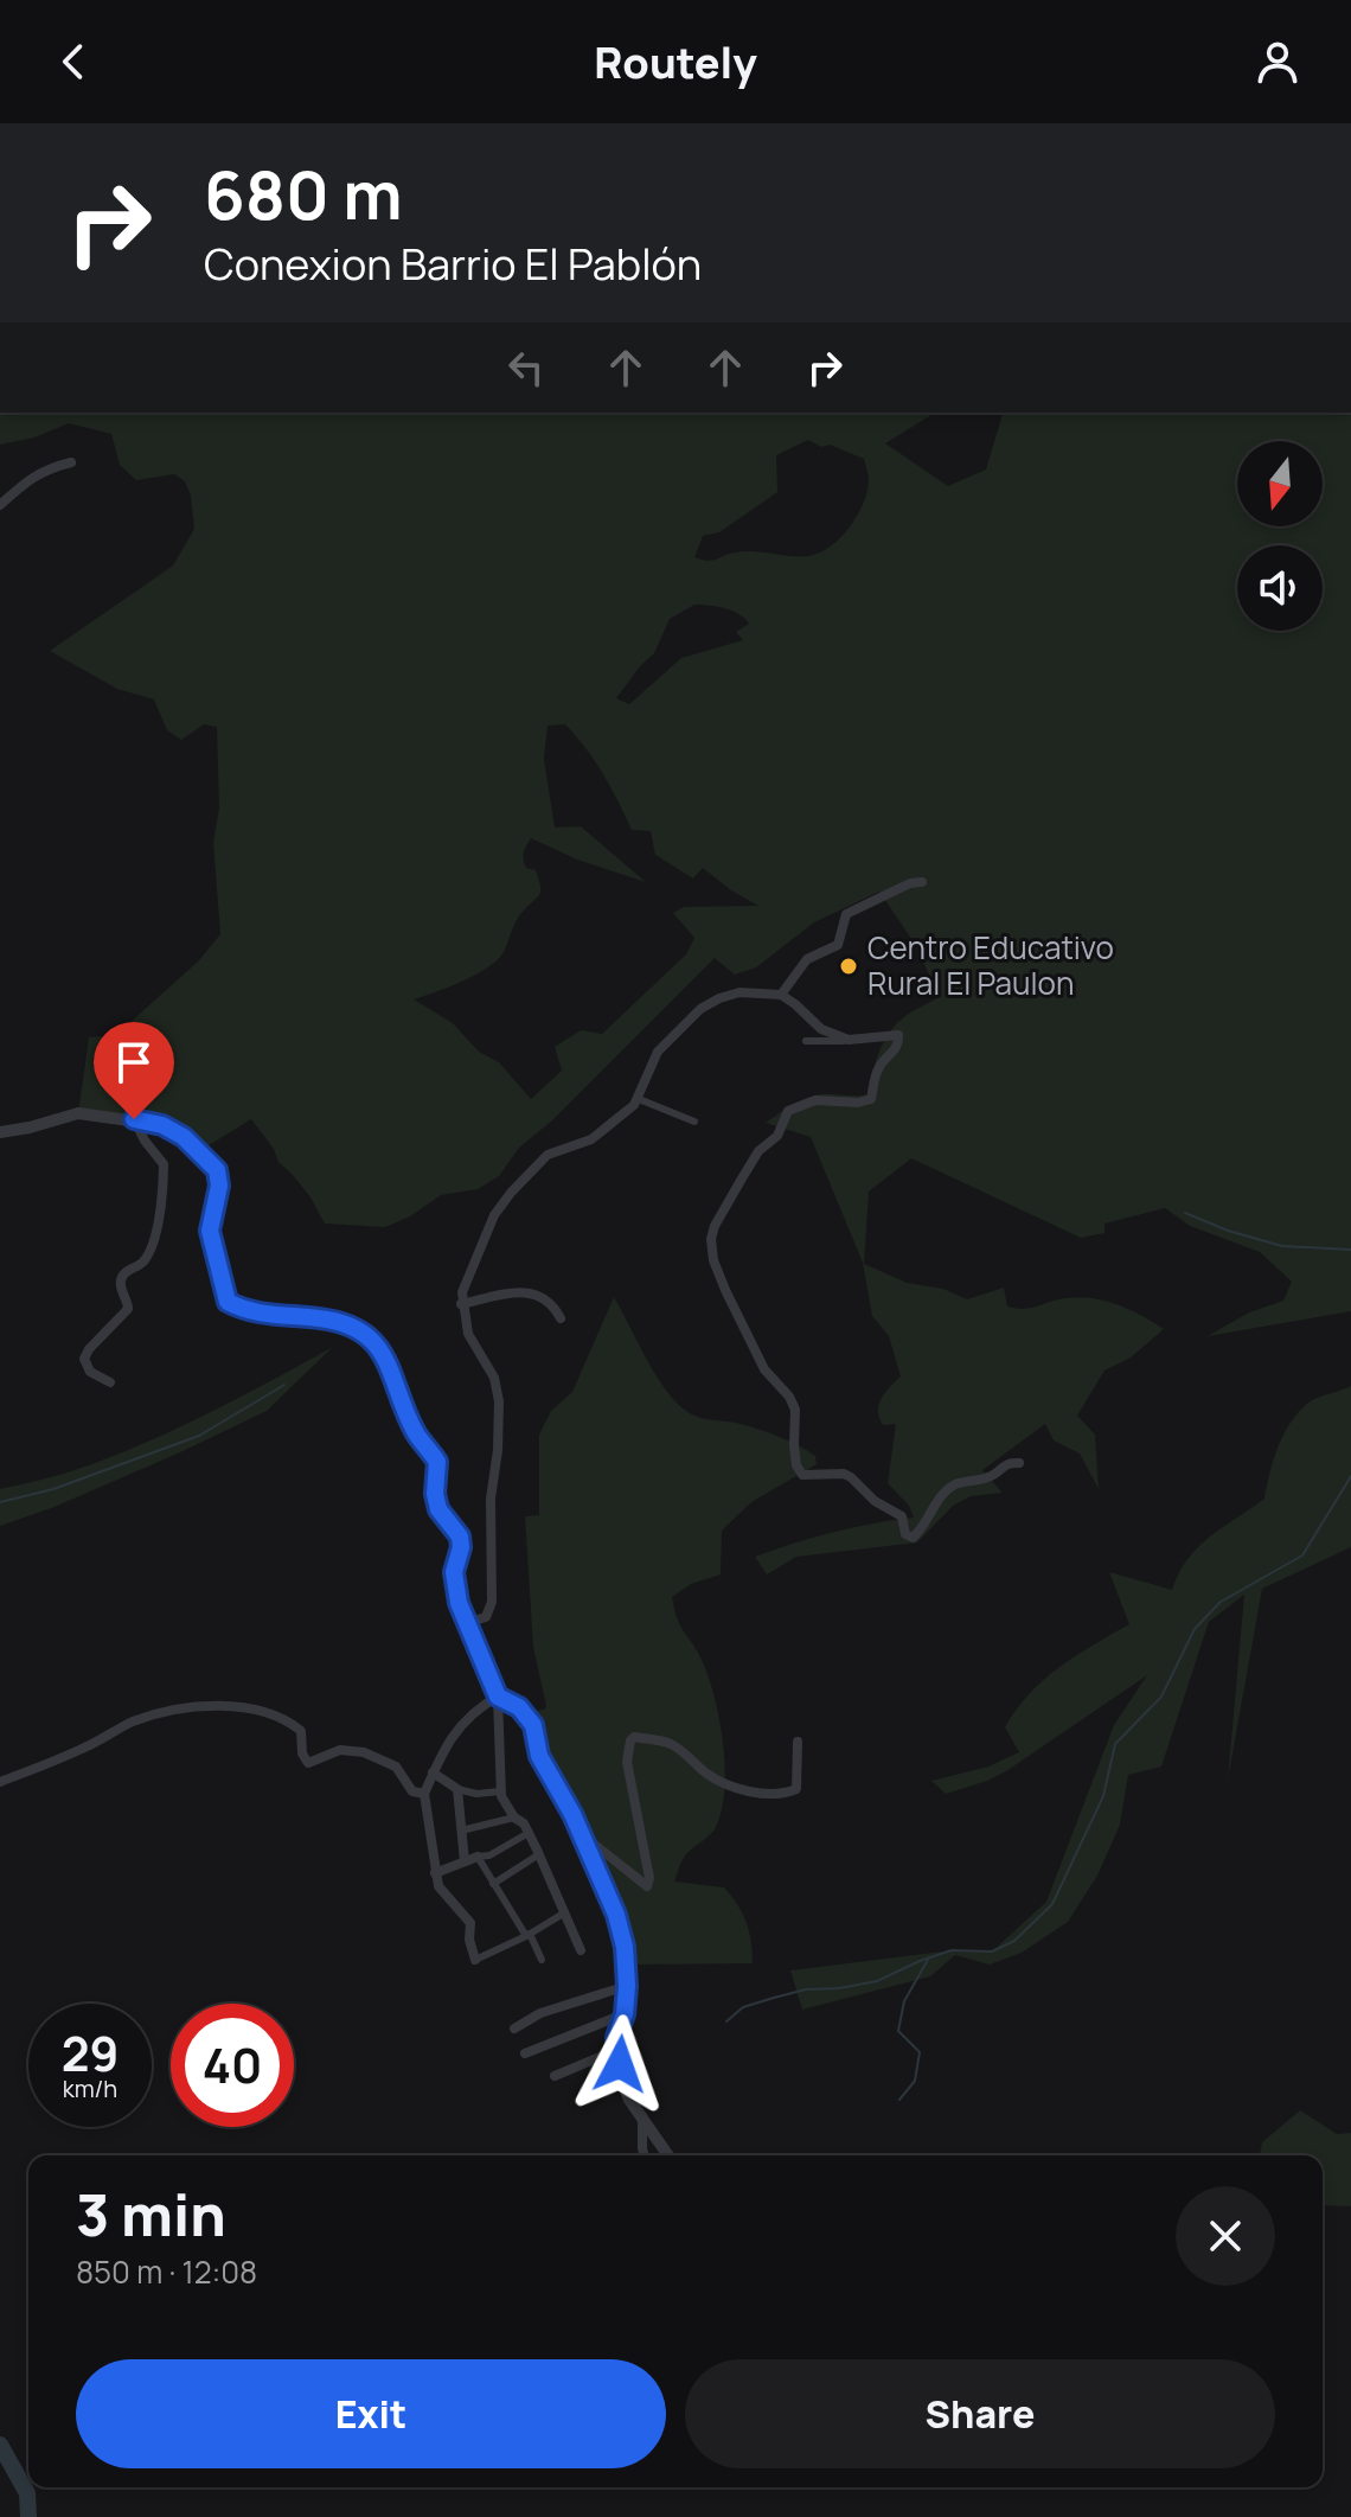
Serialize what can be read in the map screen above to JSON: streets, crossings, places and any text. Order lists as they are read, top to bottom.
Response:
{
  "places": ["Centro Educativo Rural El Paulon"],
  "north": "bottom",
  "page": {
    "header": "Routely",
    "turn": ["680 m", "Conexion Barrio El Pablón"],
    "speed": "29 km/h",
    "limit": "40",
    "heading": ["3 min", "850 m · 12:08"],
    "buttons": ["Exit", "Share"]
  }
}
